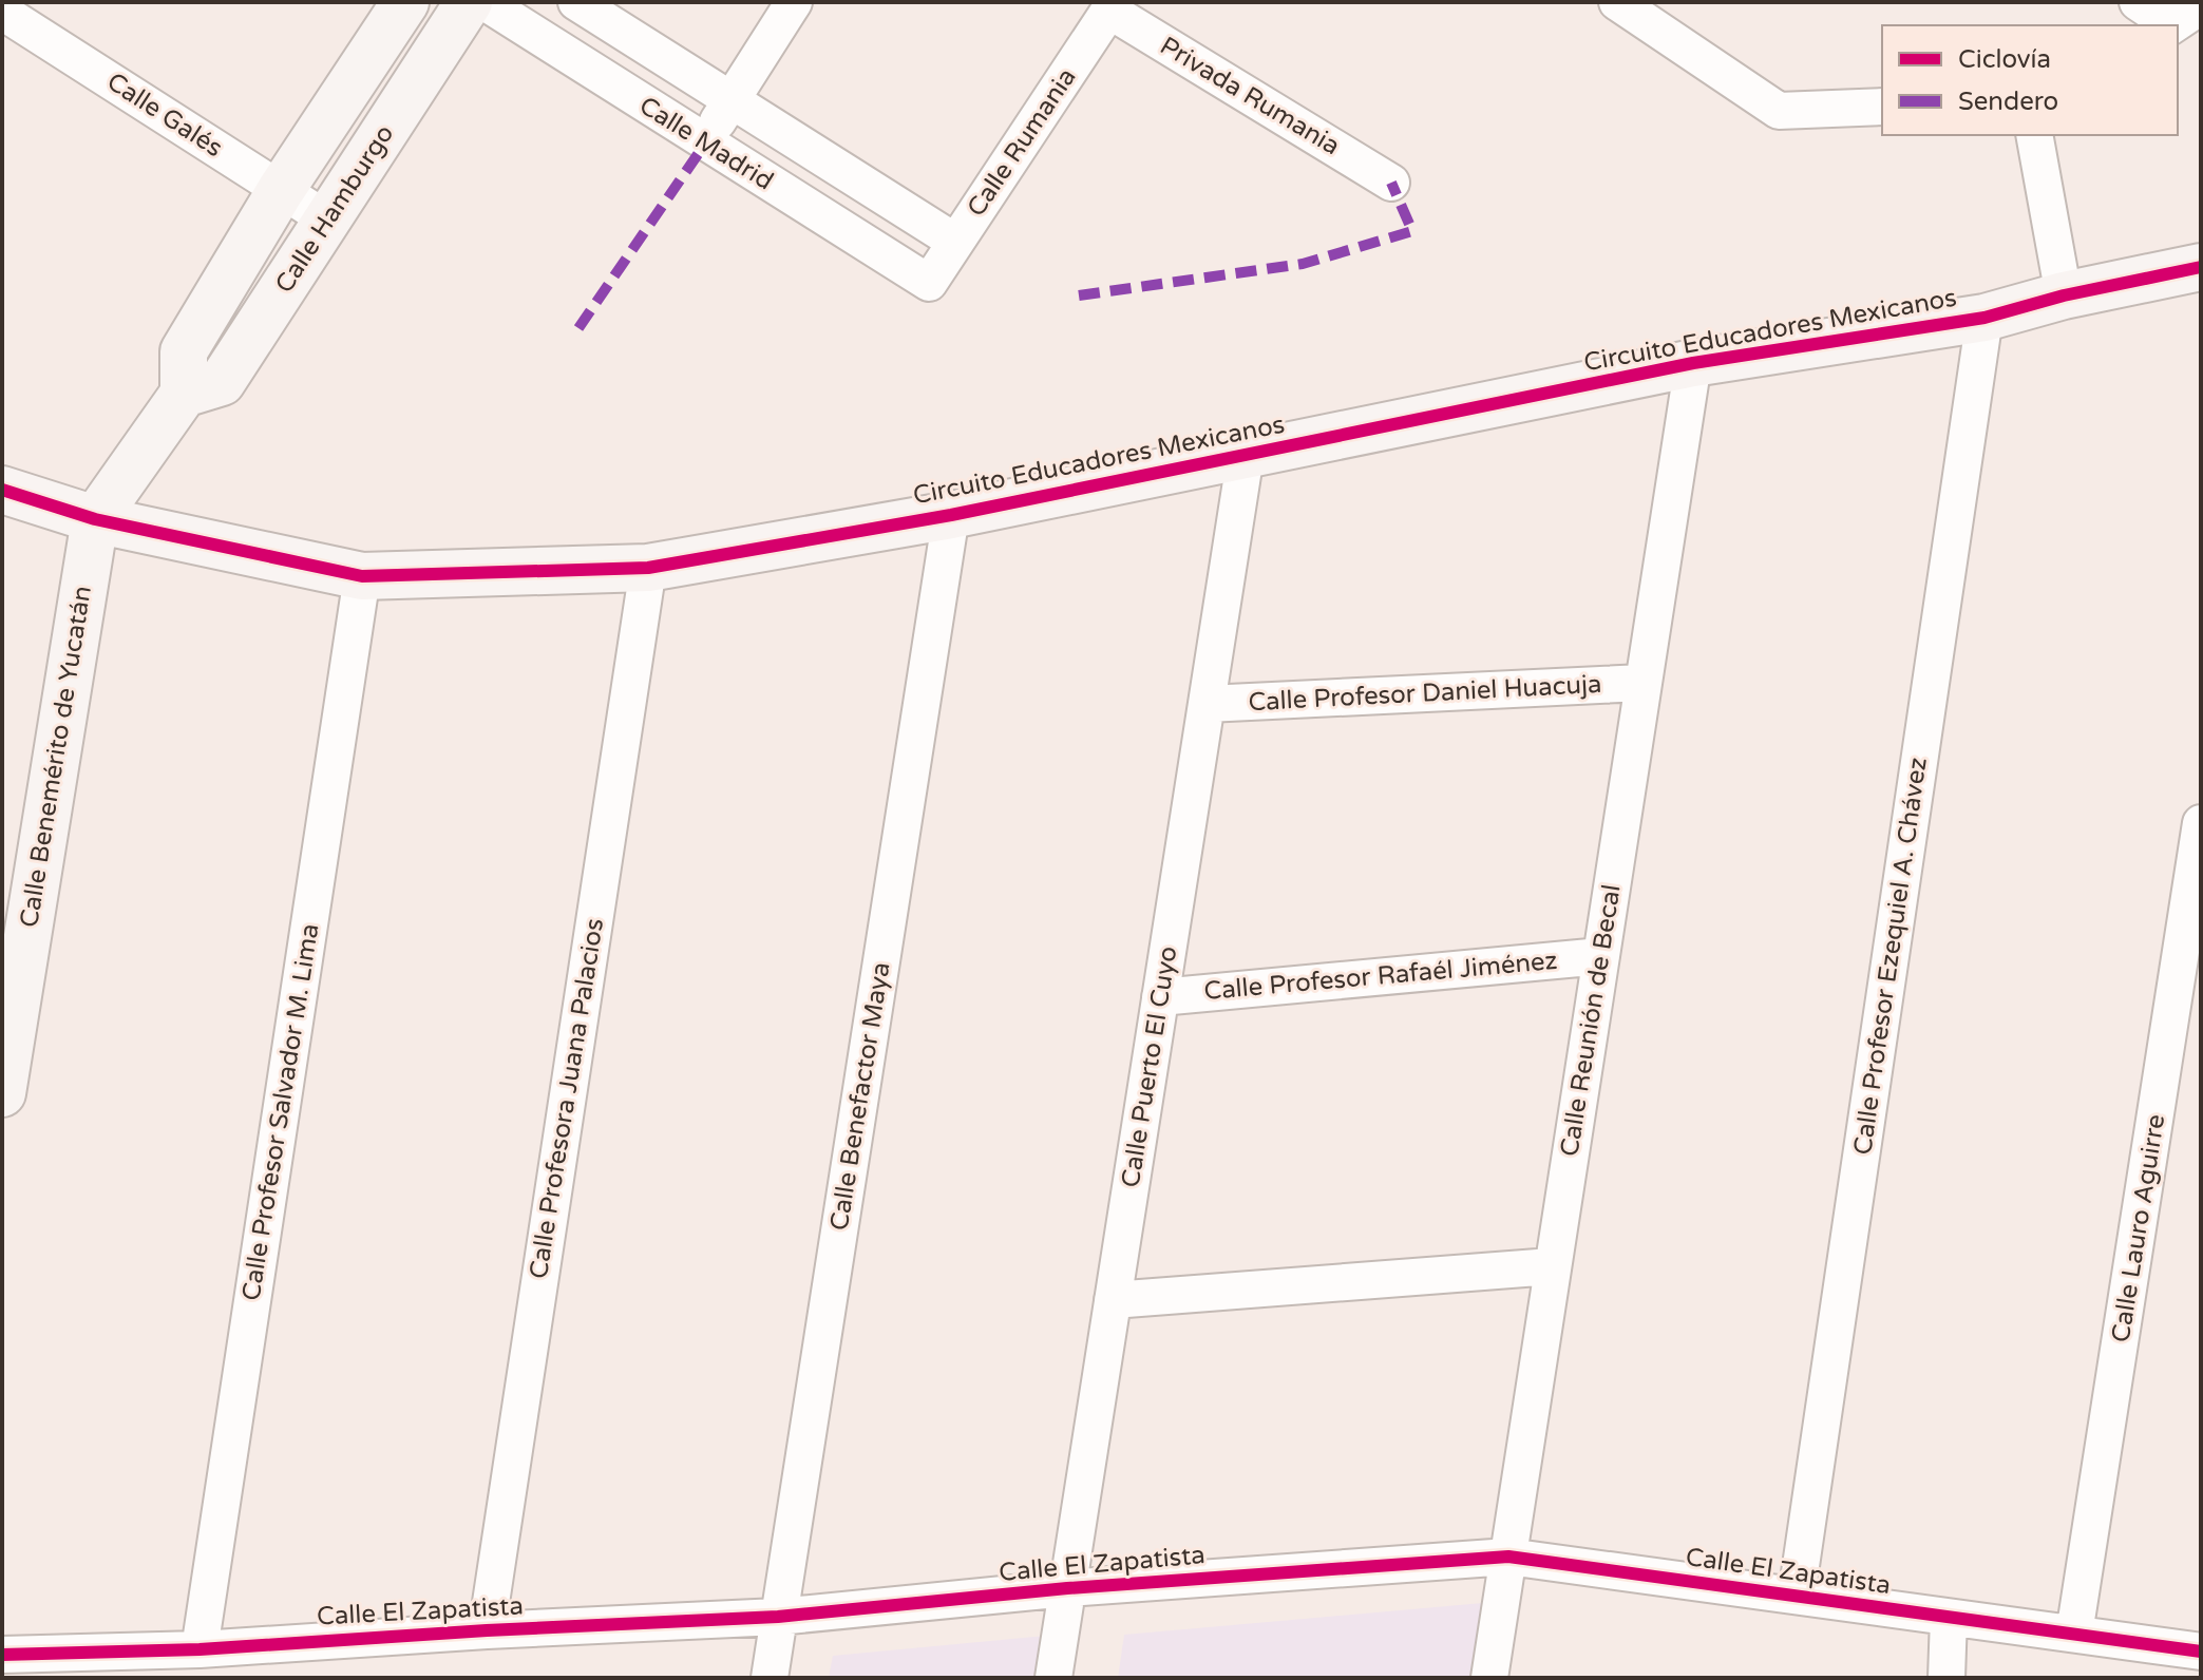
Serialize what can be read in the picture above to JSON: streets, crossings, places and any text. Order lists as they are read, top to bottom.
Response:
{
  "streets": {
    "street": [
      "Privada Rumania",
      "Calle Galés",
      "Calle Rumania",
      "Calle Madrid",
      "Calle Hamburgo",
      "Circuito Educadores Mexicanos",
      "Calle Profesor Daniel Huacuja",
      "Calle Benemérito de Yucatán",
      "Calle Profesor Ezequiel A. Chávez",
      "Calle Profesor Rafaél Jiménez",
      "Calle Reunión de Becal",
      "Calle Puerto El Cuyo",
      "Calle Benefactor Maya",
      "Calle Profesora Juana Palacios",
      "Calle Profesor Salvador M. Lima",
      "Calle Lauro Aguirre",
      "Calle El Zapatista"
    ]
  },
  "crossings": [
    ["Privada Rumania", "Calle Rumania"],
    ["Calle Galés", "Calle Hamburgo"],
    ["Calle Rumania", "Calle Madrid"],
    ["Circuito Educadores Mexicanos", "Calle Benemérito de Yucatán"],
    ["Circuito Educadores Mexicanos", "Calle Profesor Ezequiel A. Chávez"],
    ["Circuito Educadores Mexicanos", "Calle Reunión de Becal"],
    ["Circuito Educadores Mexicanos", "Calle Puerto El Cuyo"],
    ["Circuito Educadores Mexicanos", "Calle Benefactor Maya"],
    ["Circuito Educadores Mexicanos", "Calle Profesora Juana Palacios"],
    ["Circuito Educadores Mexicanos", "Calle Profesor Salvador M. Lima"],
    ["Calle Profesor Daniel Huacuja", "Calle Reunión de Becal"],
    ["Calle Profesor Daniel Huacuja", "Calle Puerto El Cuyo"],
    ["Calle Profesor Ezequiel A. Chávez", "Calle El Zapatista"],
    ["Calle Profesor Rafaél Jiménez", "Calle Reunión de Becal"],
    ["Calle Profesor Rafaél Jiménez", "Calle Puerto El Cuyo"],
    ["Calle Reunión de Becal", "Calle El Zapatista"],
    ["Calle Puerto El Cuyo", "Calle El Zapatista"],
    ["Calle Benefactor Maya", "Calle El Zapatista"],
    ["Calle Profesora Juana Palacios", "Calle El Zapatista"],
    ["Calle Profesor Salvador M. Lima", "Calle El Zapatista"],
    ["Calle Lauro Aguirre", "Calle El Zapatista"]
  ],
  "legend": ["Ciclovía", "Sendero"]
}
